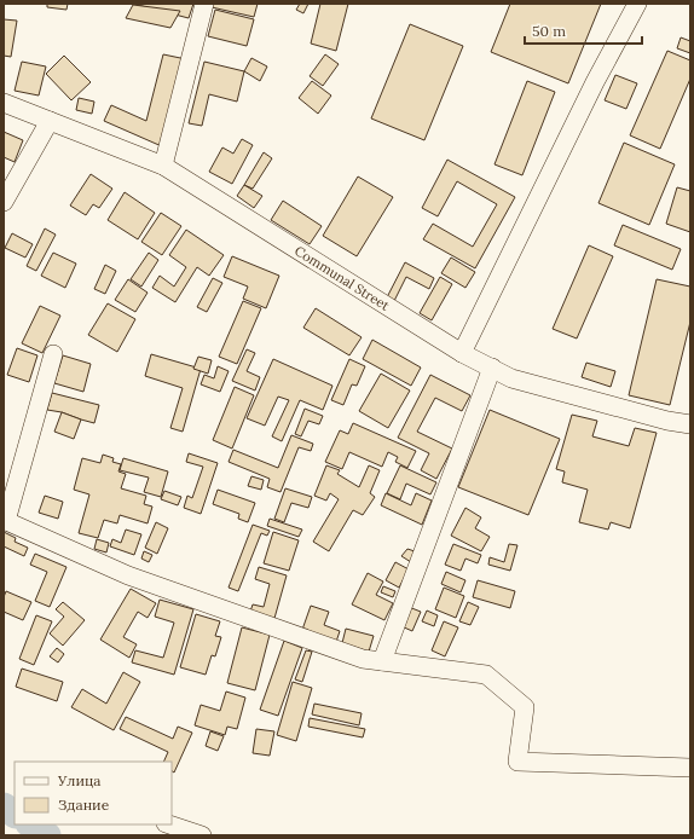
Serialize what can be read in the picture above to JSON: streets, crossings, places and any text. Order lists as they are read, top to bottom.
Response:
{
  "streets": {
    "street": ["Communal Street"]
  },
  "legend": ["Улица", "Здание"],
  "scale_bar": "50 m"
}
